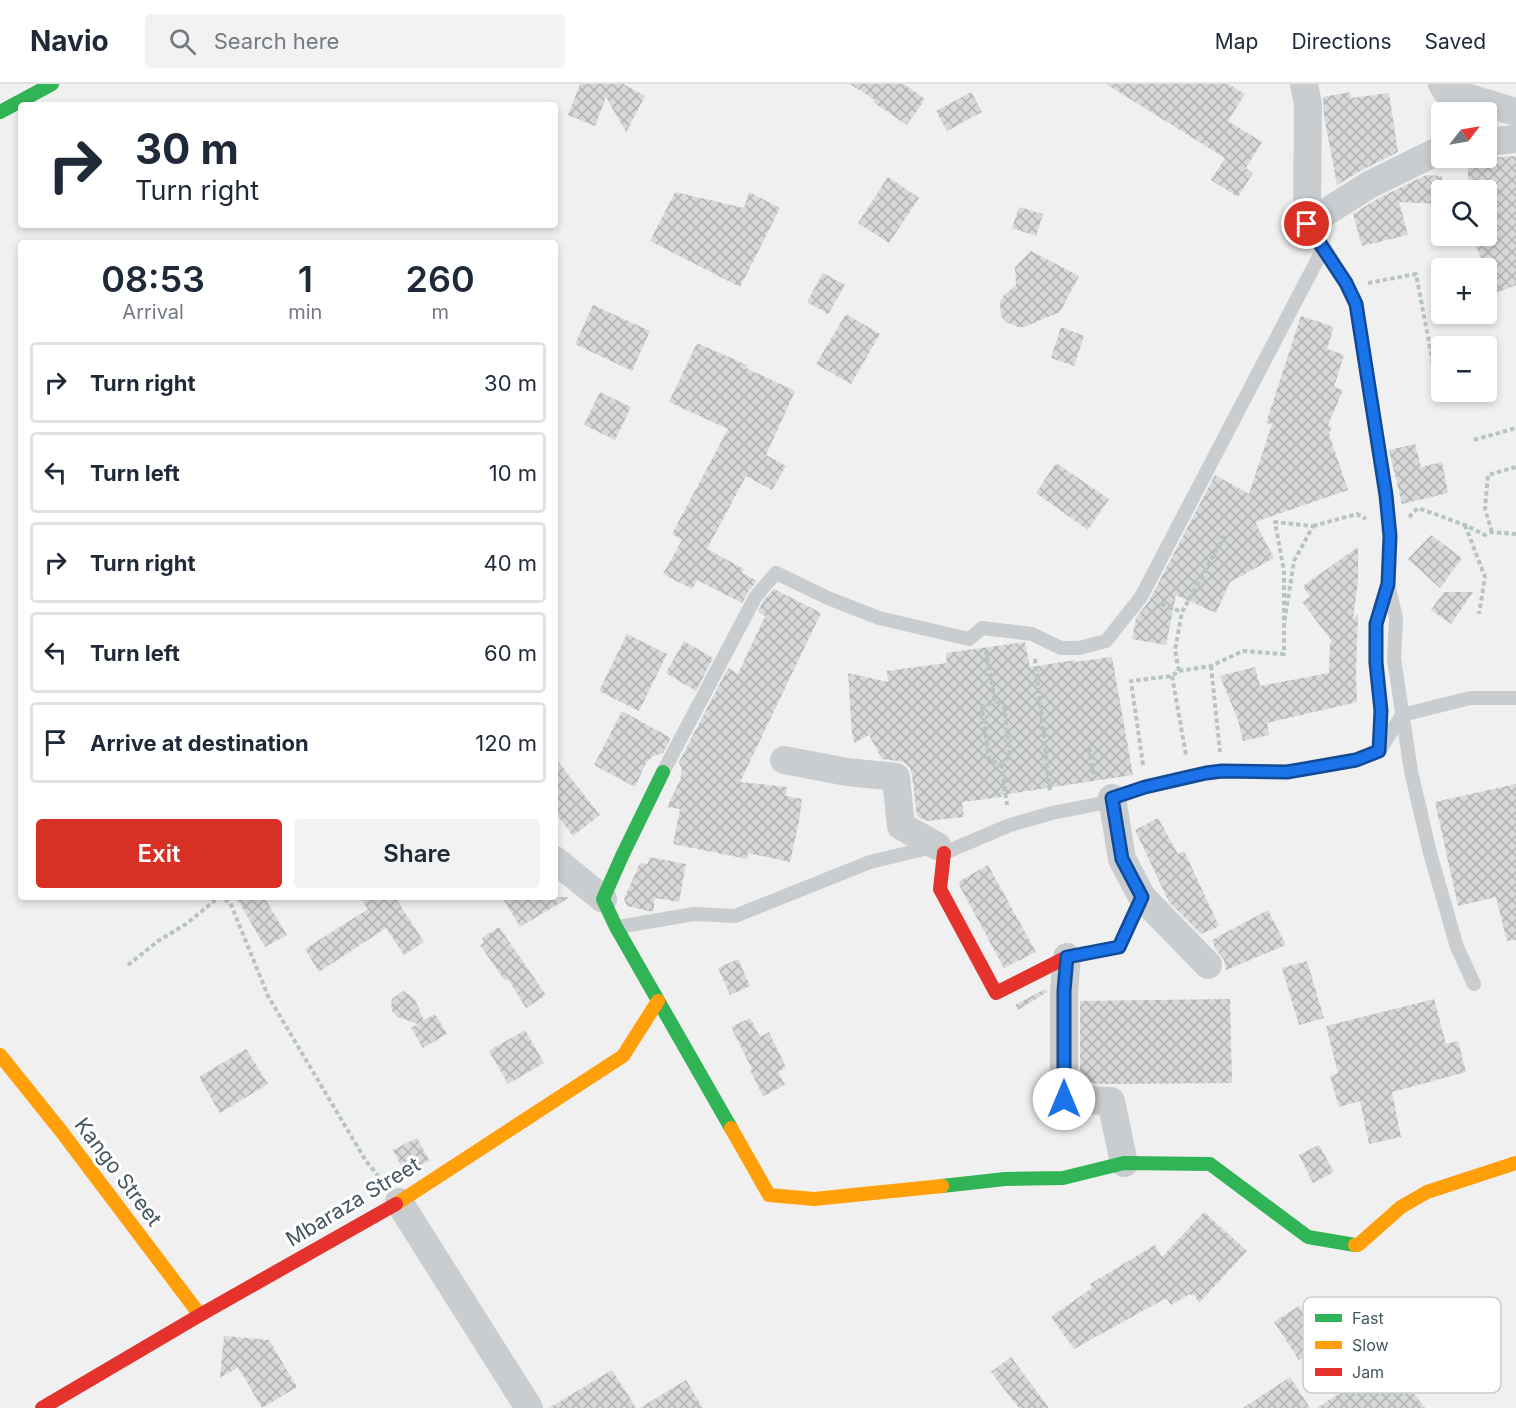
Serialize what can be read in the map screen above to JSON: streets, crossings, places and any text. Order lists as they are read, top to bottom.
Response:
{
  "streets": {
    "street": ["Kango Street", "Mbaraza Street"]
  },
  "crossings": [
    ["Kango Street", "Mbaraza Street"]
  ],
  "legend": ["Fast", "Slow", "Jam"],
  "north": "top right",
  "page": {
    "header": "Navio",
    "search": "Search here",
    "nav": ["Map", "Directions", "Saved"],
    "map_buttons": ["+", "−"],
    "turn": ["30 m", "Turn right"],
    "eta": [
      "08:53",
      "Arrival",
      "1",
      "min",
      "260",
      "m"
    ],
    "list": [
      {
        "name": "Turn right",
        "value": "30 m"
      },
      {
        "name": "Turn left",
        "value": "10 m"
      },
      {
        "name": "Turn right",
        "value": "40 m"
      },
      {
        "name": "Turn left",
        "value": "60 m"
      },
      {
        "name": "Arrive at destination",
        "value": "120 m"
      }
    ],
    "buttons": ["Exit", "Share"]
  }
}
